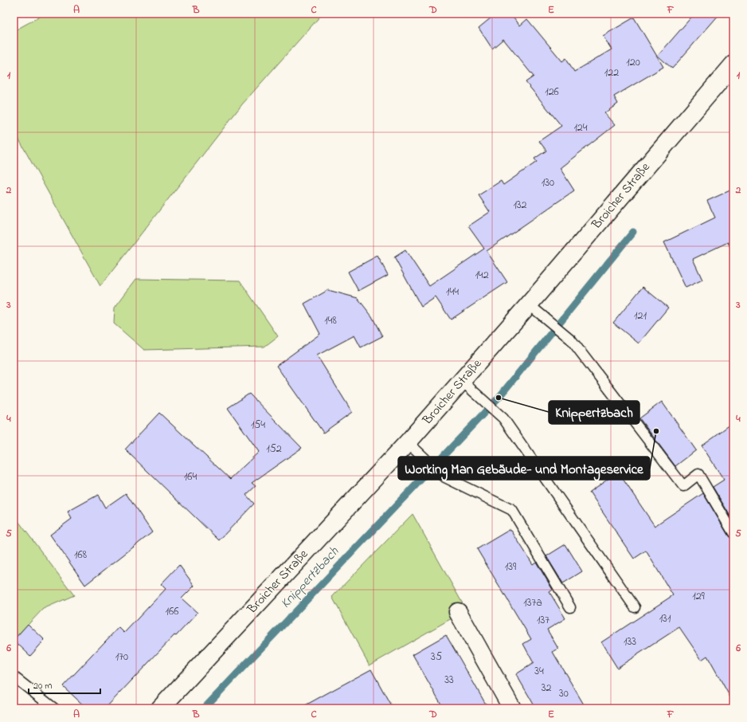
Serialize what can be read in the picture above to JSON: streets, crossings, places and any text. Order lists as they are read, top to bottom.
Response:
{
  "streets": {
    "street": ["Broicher Straße"]
  },
  "water": ["Knippertzbach"],
  "places": ["Knippertzbach", "Working Man Gebäude- und Montageservice"],
  "house_numbers": [
    "120",
    "122",
    "126",
    "124",
    "130",
    "132",
    "142",
    "144",
    "121",
    "148",
    "154",
    "152",
    "164",
    "168",
    "139",
    "129",
    "137a",
    "166",
    "131",
    "137",
    "133",
    "170",
    "35",
    "34",
    "33",
    "32",
    "30"
  ],
  "scale_bar": "20 m",
  "grid": {
    "columns": [
      "A",
      "B",
      "C",
      "D",
      "E",
      "F"
    ],
    "rows": [
      "1",
      "2",
      "3",
      "4",
      "5",
      "6"
    ]
  }
}
